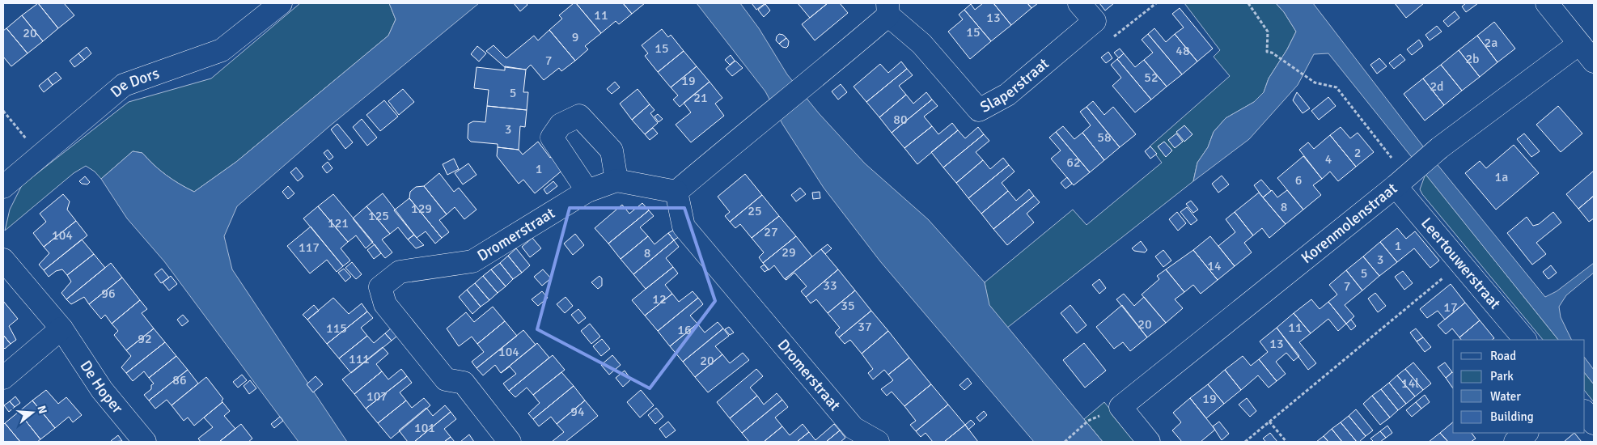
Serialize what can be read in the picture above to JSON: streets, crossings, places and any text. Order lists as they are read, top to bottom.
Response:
{
  "streets": {
    "street": [
      "Slaperstraat",
      "De Dors",
      "Korenmolenstraat",
      "Dromerstraat",
      "Leertouwerstraat",
      "De Hoper"
    ]
  },
  "crossings": [
    ["Slaperstraat", "Dromerstraat"],
    ["Korenmolenstraat", "Leertouwerstraat"]
  ],
  "house_numbers": [
    "11",
    "13",
    "15",
    "20",
    "9",
    "2a",
    "15",
    "48",
    "2b",
    "7",
    "52",
    "19",
    "2d",
    "5",
    "21",
    "80",
    "3",
    "58",
    "2",
    "4",
    "62",
    "1",
    "1a",
    "6",
    "8",
    "129",
    "25",
    "125",
    "121",
    "27",
    "104",
    "1",
    "117",
    "29",
    "8",
    "3",
    "14",
    "5",
    "33",
    "7",
    "96",
    "12",
    "35",
    "17",
    "20",
    "37",
    "11",
    "115",
    "16",
    "92",
    "13",
    "104",
    "111",
    "20",
    "86",
    "14l",
    "107",
    "19",
    "94",
    "101"
  ],
  "legend": [
    "Road",
    "Park",
    "Water",
    "Building"
  ],
  "north": "right"
}
